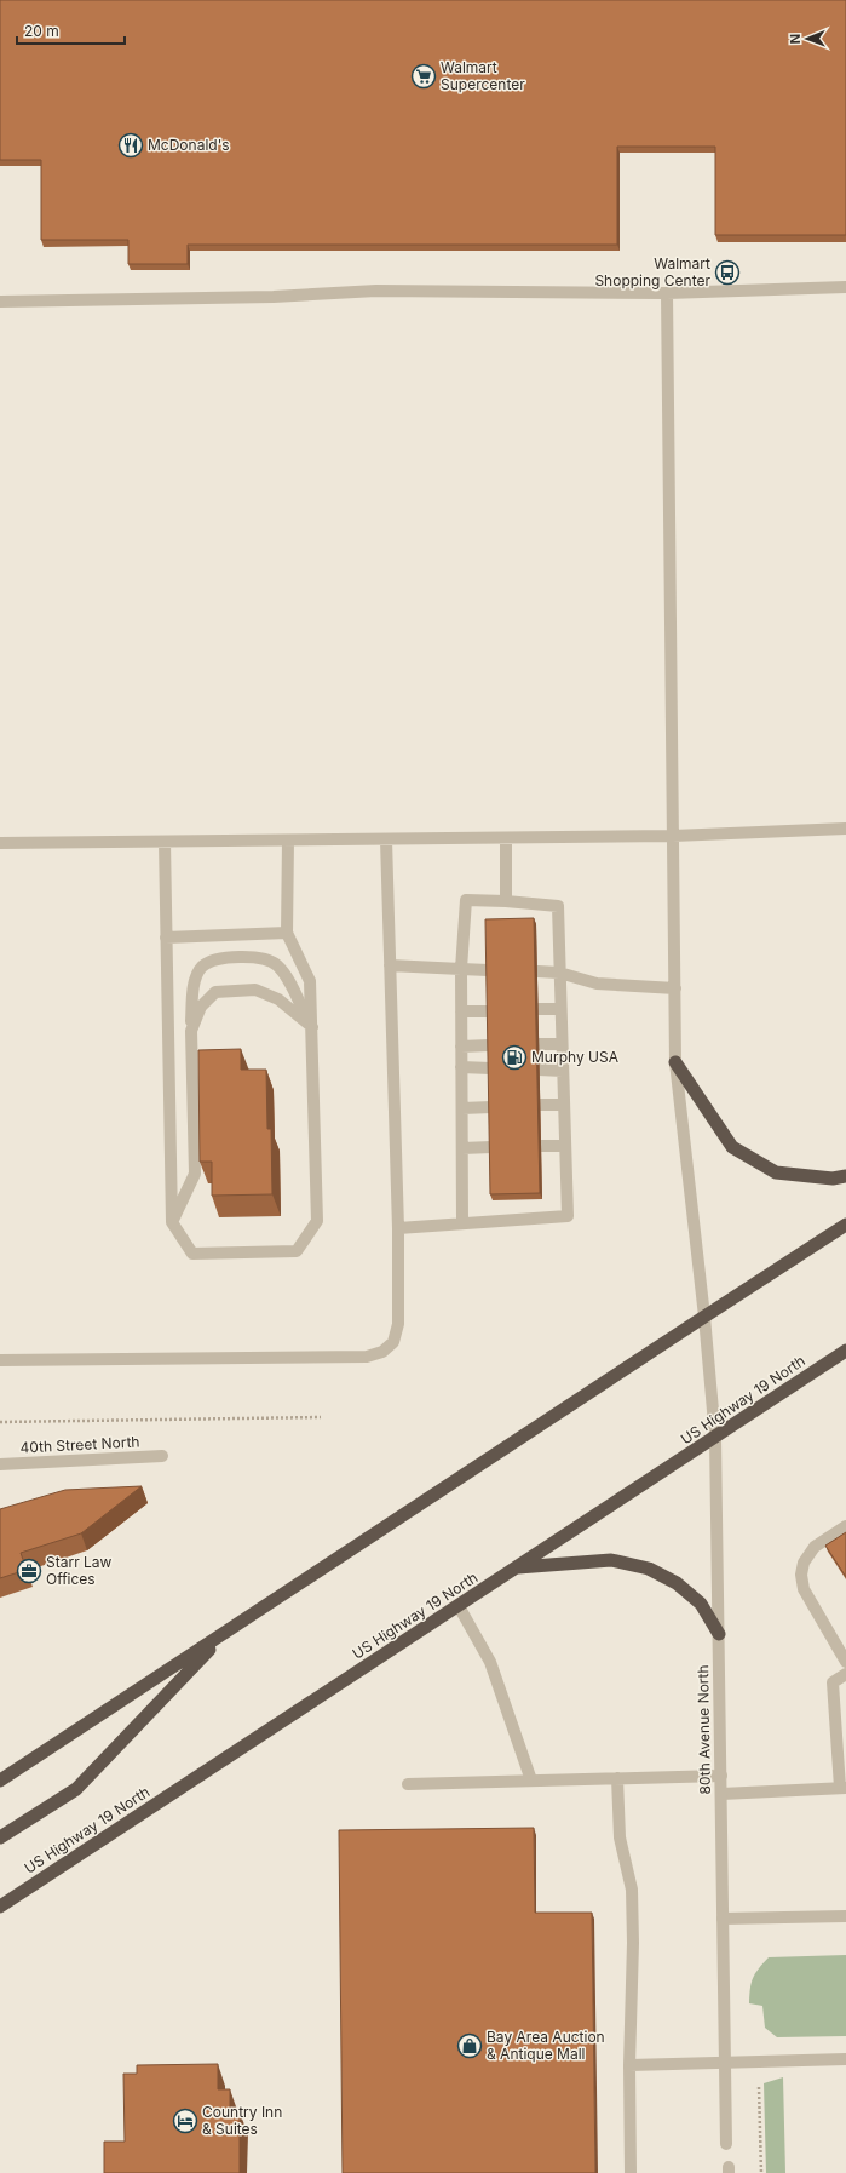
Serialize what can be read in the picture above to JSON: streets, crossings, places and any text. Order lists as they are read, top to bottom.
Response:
{
  "streets": {
    "highway": ["US Highway 19 North"],
    "street": ["40th Street North", "80th Avenue North"]
  },
  "crossings": [
    ["US Highway 19 North", "80th Avenue North"]
  ],
  "places": {
    "supermarket": ["Walmart Supercenter"],
    "restaurant": ["McDonald's"],
    "bus stop": ["Walmart Shopping Center"],
    "fuel station": ["Murphy USA"],
    "office": ["Starr Law Offices"],
    "shop": ["Bay Area Auction & Antique Mall"],
    "hotel": ["Country Inn & Suites"]
  },
  "scale_bar": "20 m",
  "north": "left"
}
